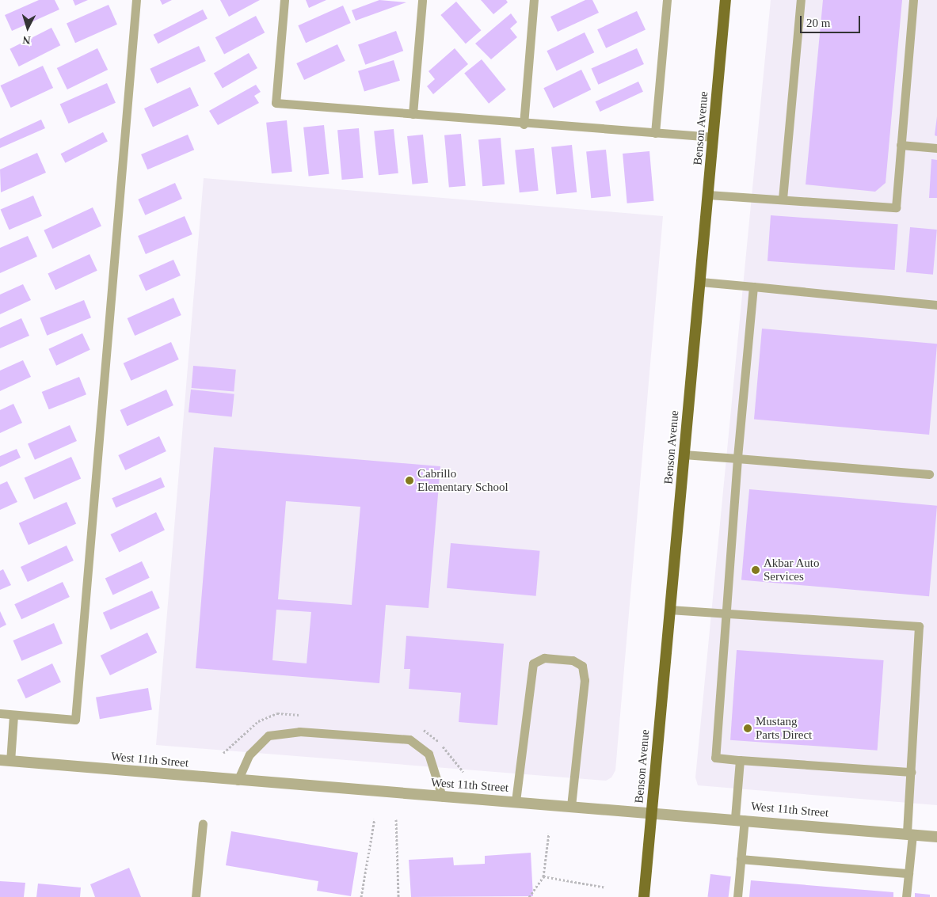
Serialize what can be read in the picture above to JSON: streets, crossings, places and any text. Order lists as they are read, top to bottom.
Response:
{
  "streets": {
    "main road": ["Benson Avenue"],
    "street": ["West 11th Street"]
  },
  "crossings": [
    ["Benson Avenue", "West 11th Street"]
  ],
  "places": ["Cabrillo Elementary School", "Akbar Auto Services", "Mustang Parts Direct"],
  "scale_bar": "20 m",
  "north": "bottom"
}
